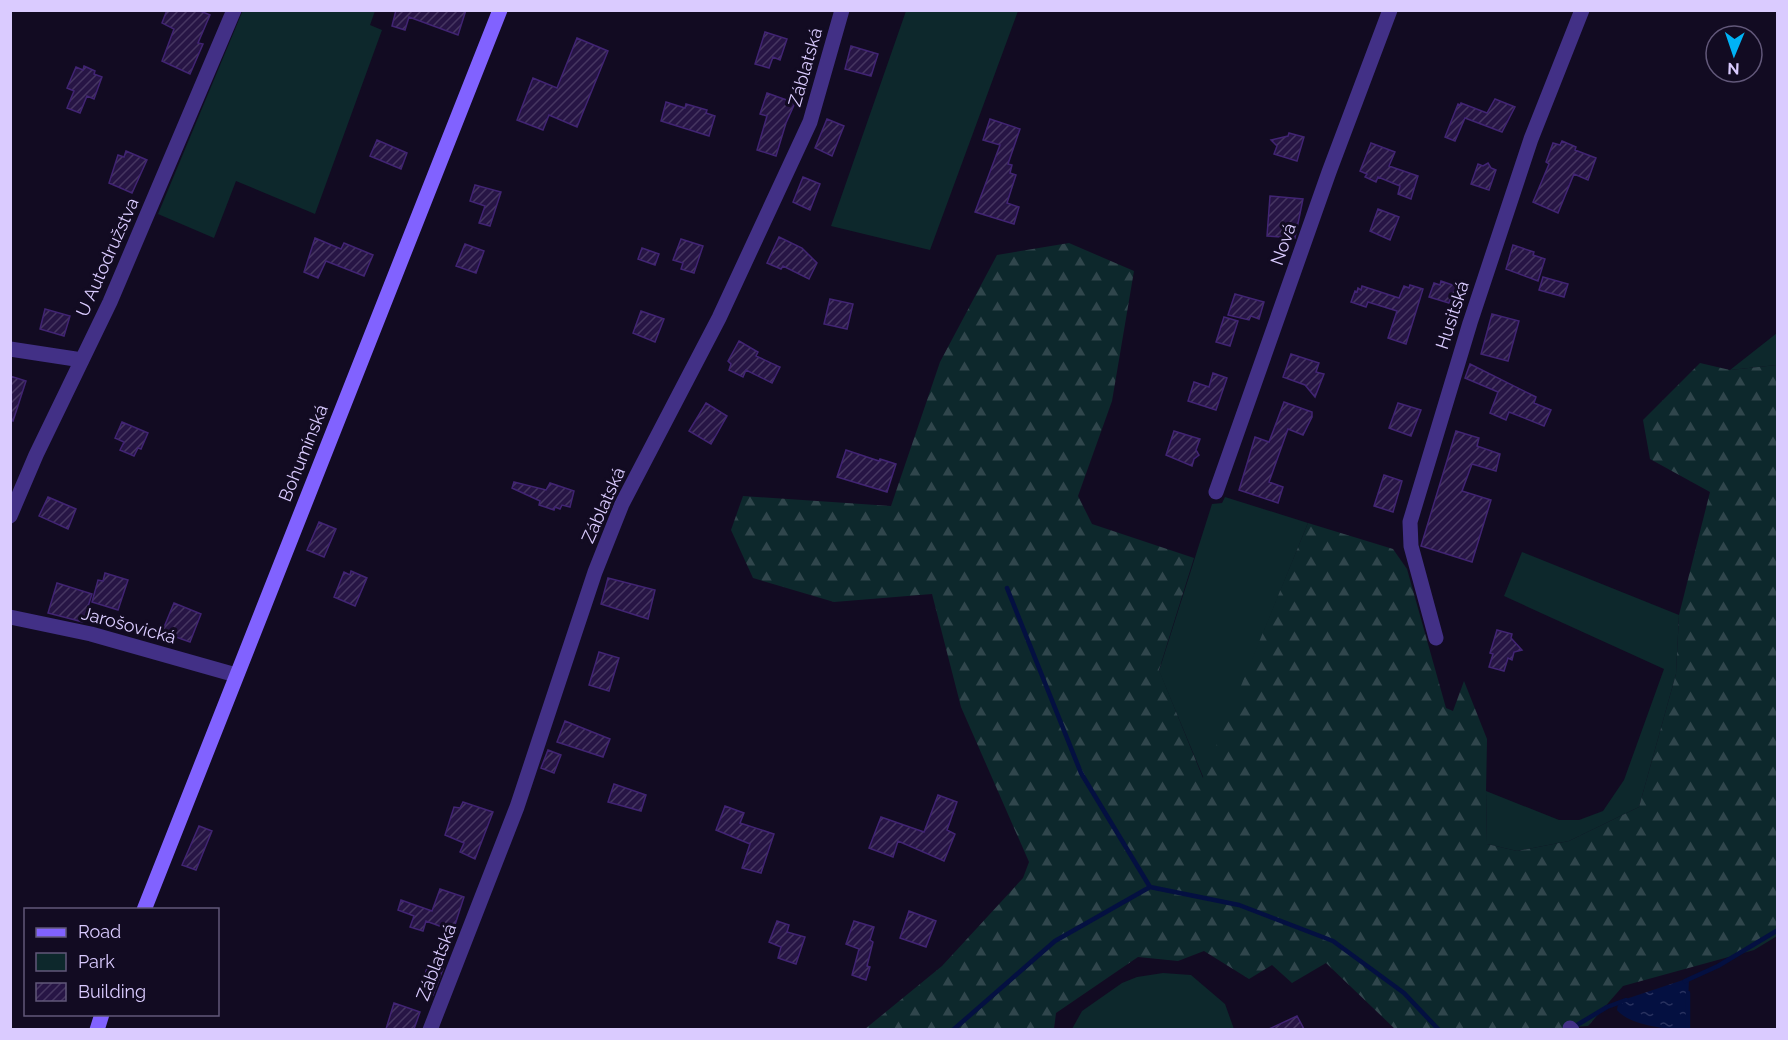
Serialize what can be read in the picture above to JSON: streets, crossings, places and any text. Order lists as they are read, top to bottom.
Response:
{
  "streets": {
    "main road": ["Bohumínská"],
    "street": [
      "Záblatská",
      "Nová",
      "U Autodružstva",
      "Husitská",
      "Jarošovická"
    ]
  },
  "crossings": [
    ["Bohumínská", "Jarošovická"]
  ],
  "legend": ["Road", "Park", "Building"],
  "north": "bottom"
}
